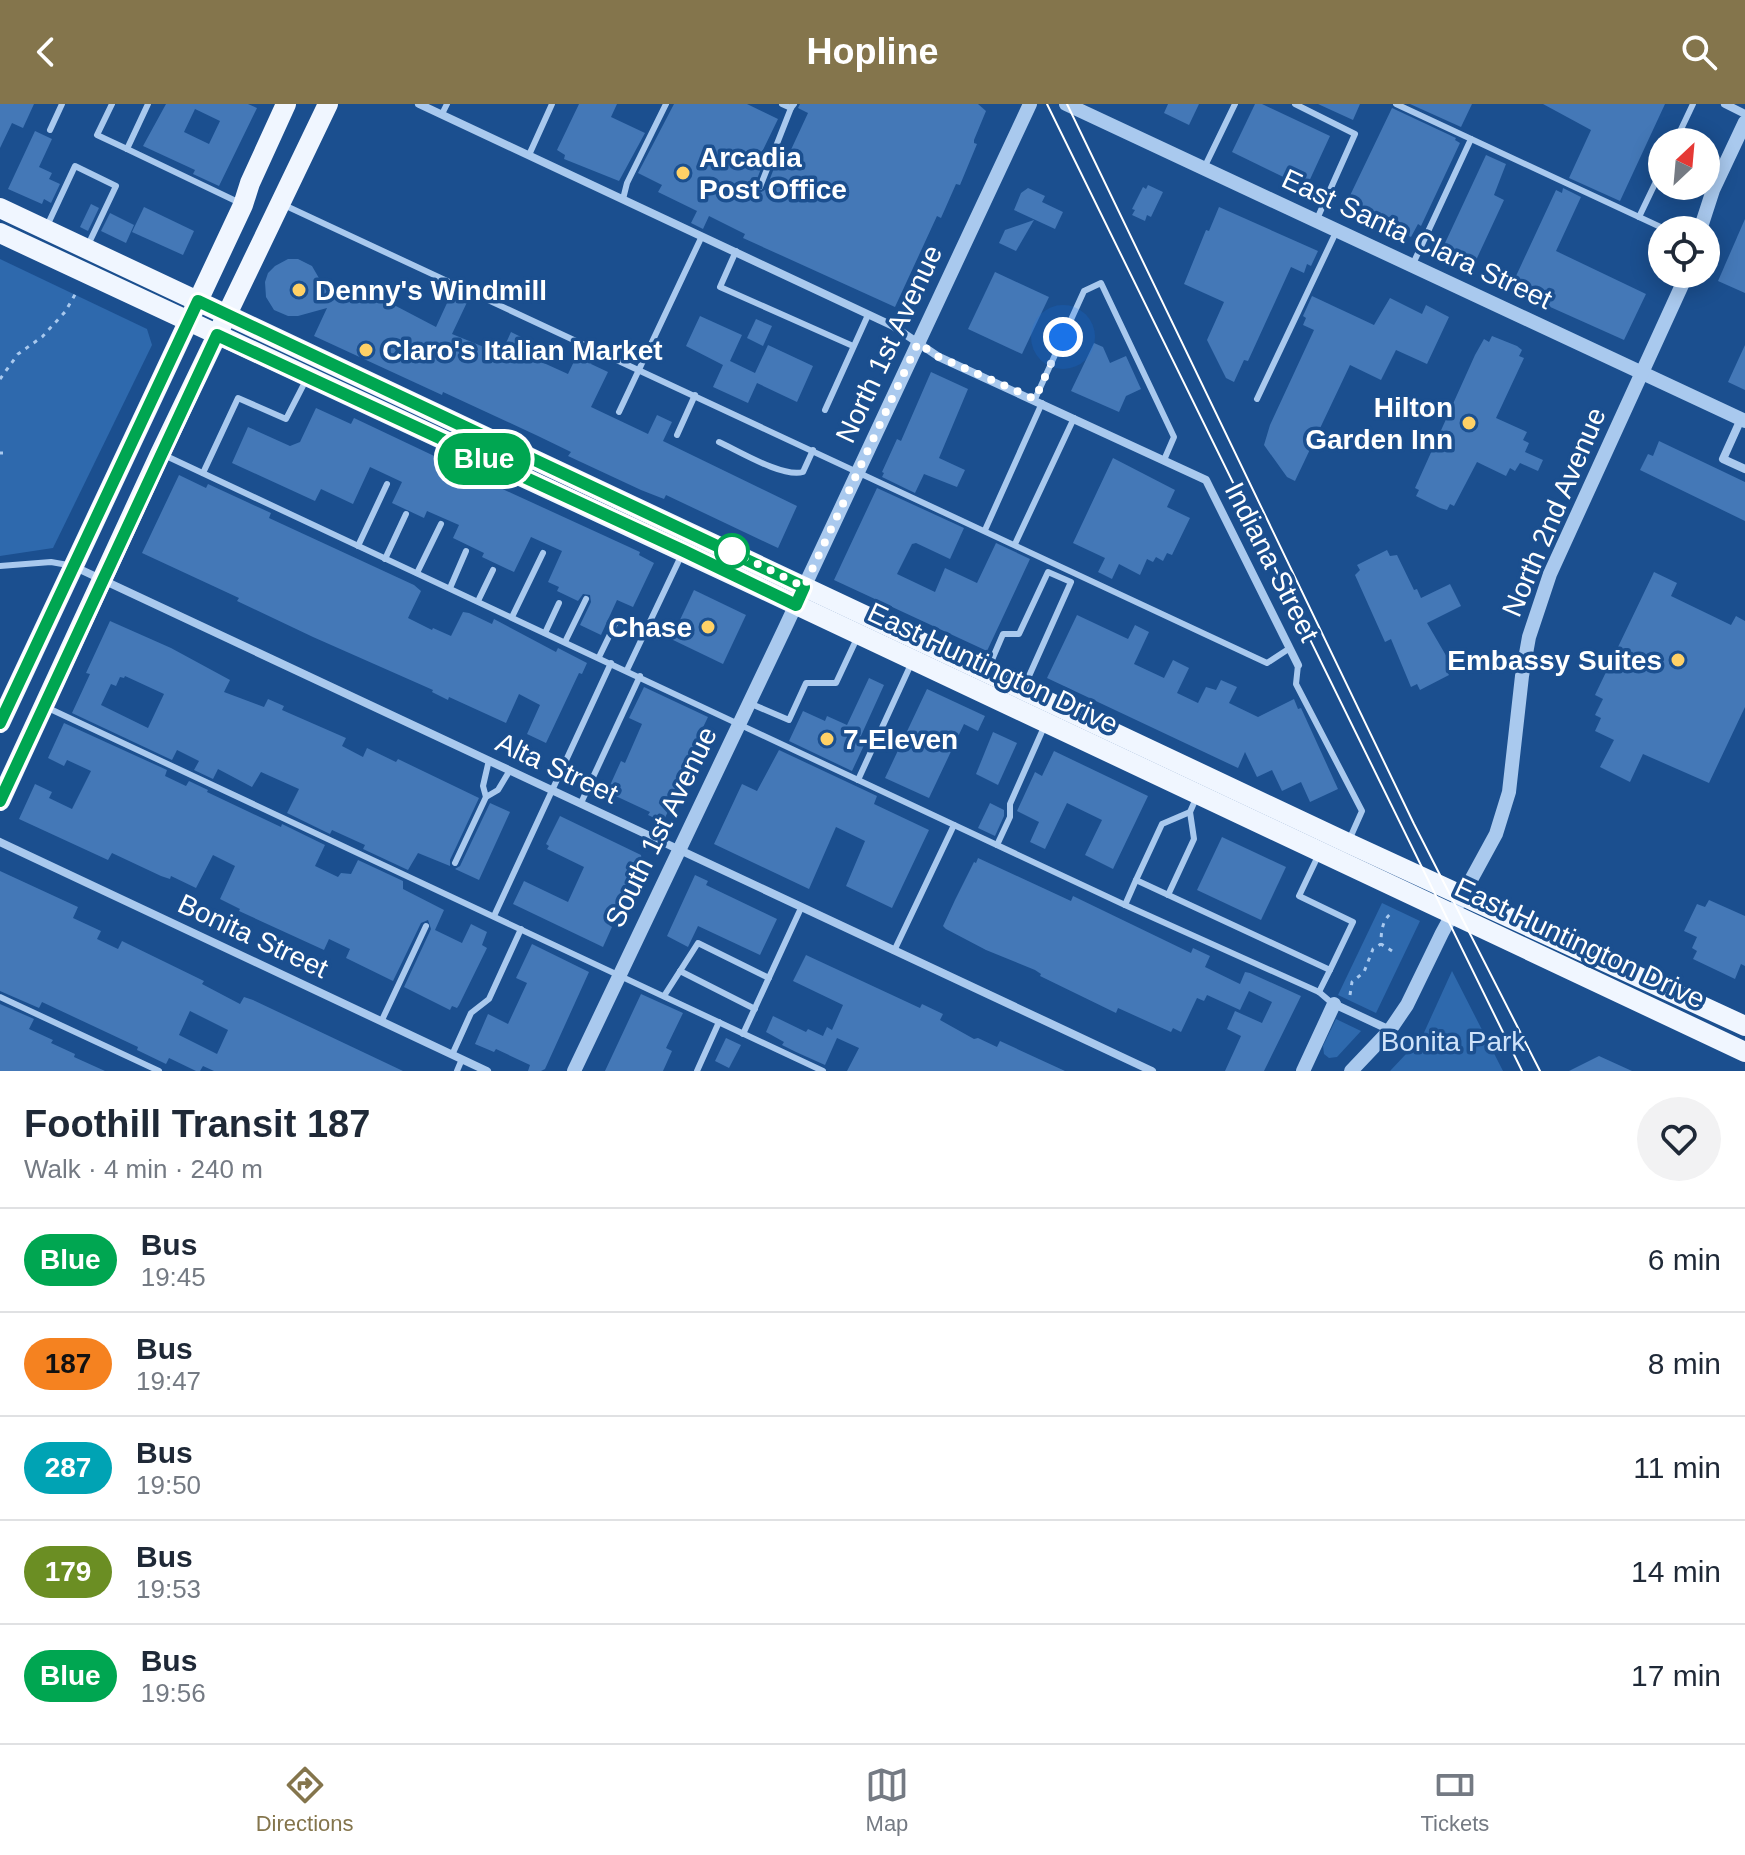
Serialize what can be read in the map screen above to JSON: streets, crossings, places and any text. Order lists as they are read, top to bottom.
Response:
{
  "streets": {
    "main road": ["East Huntington Drive"],
    "street": [
      "East Santa Clara Street",
      "North 1st Avenue",
      "North 2nd Avenue",
      "Indiana Street",
      "Alta Street",
      "South 1st Avenue",
      "Bonita Street"
    ]
  },
  "crossings": [
    ["East Santa Clara Street", "North 2nd Avenue"],
    ["North 1st Avenue", "East Huntington Drive"],
    ["North 1st Avenue", "South 1st Avenue"],
    ["North 2nd Avenue", "East Huntington Drive"],
    ["East Huntington Drive", "South 1st Avenue"],
    ["Alta Street", "South 1st Avenue"]
  ],
  "parks": ["Bonita Park"],
  "places": [
    "Arcadia Post Office",
    "Denny's Windmill",
    "Claro's Italian Market",
    "Hilton Garden Inn",
    "Chase",
    "Embassy Suites",
    "7-Eleven"
  ],
  "lines": ["bus line Blue"],
  "north": "top right",
  "page": {
    "header": "Hopline",
    "on_map": "Blue",
    "heading": ["Foothill Transit 187", "Walk · 4 min · 240 m"],
    "list": [
      {
        "mark": "Blue",
        "name": "Bus",
        "note": "19:45",
        "value": "6 min"
      },
      {
        "mark": "187",
        "name": "Bus",
        "note": "19:47",
        "value": "8 min"
      },
      {
        "mark": "287",
        "name": "Bus",
        "note": "19:50",
        "value": "11 min"
      },
      {
        "mark": "179",
        "name": "Bus",
        "note": "19:53",
        "value": "14 min"
      },
      {
        "mark": "Blue",
        "name": "Bus",
        "note": "19:56",
        "value": "17 min"
      }
    ],
    "tabs": ["Directions", "Map", "Tickets"]
  }
}
